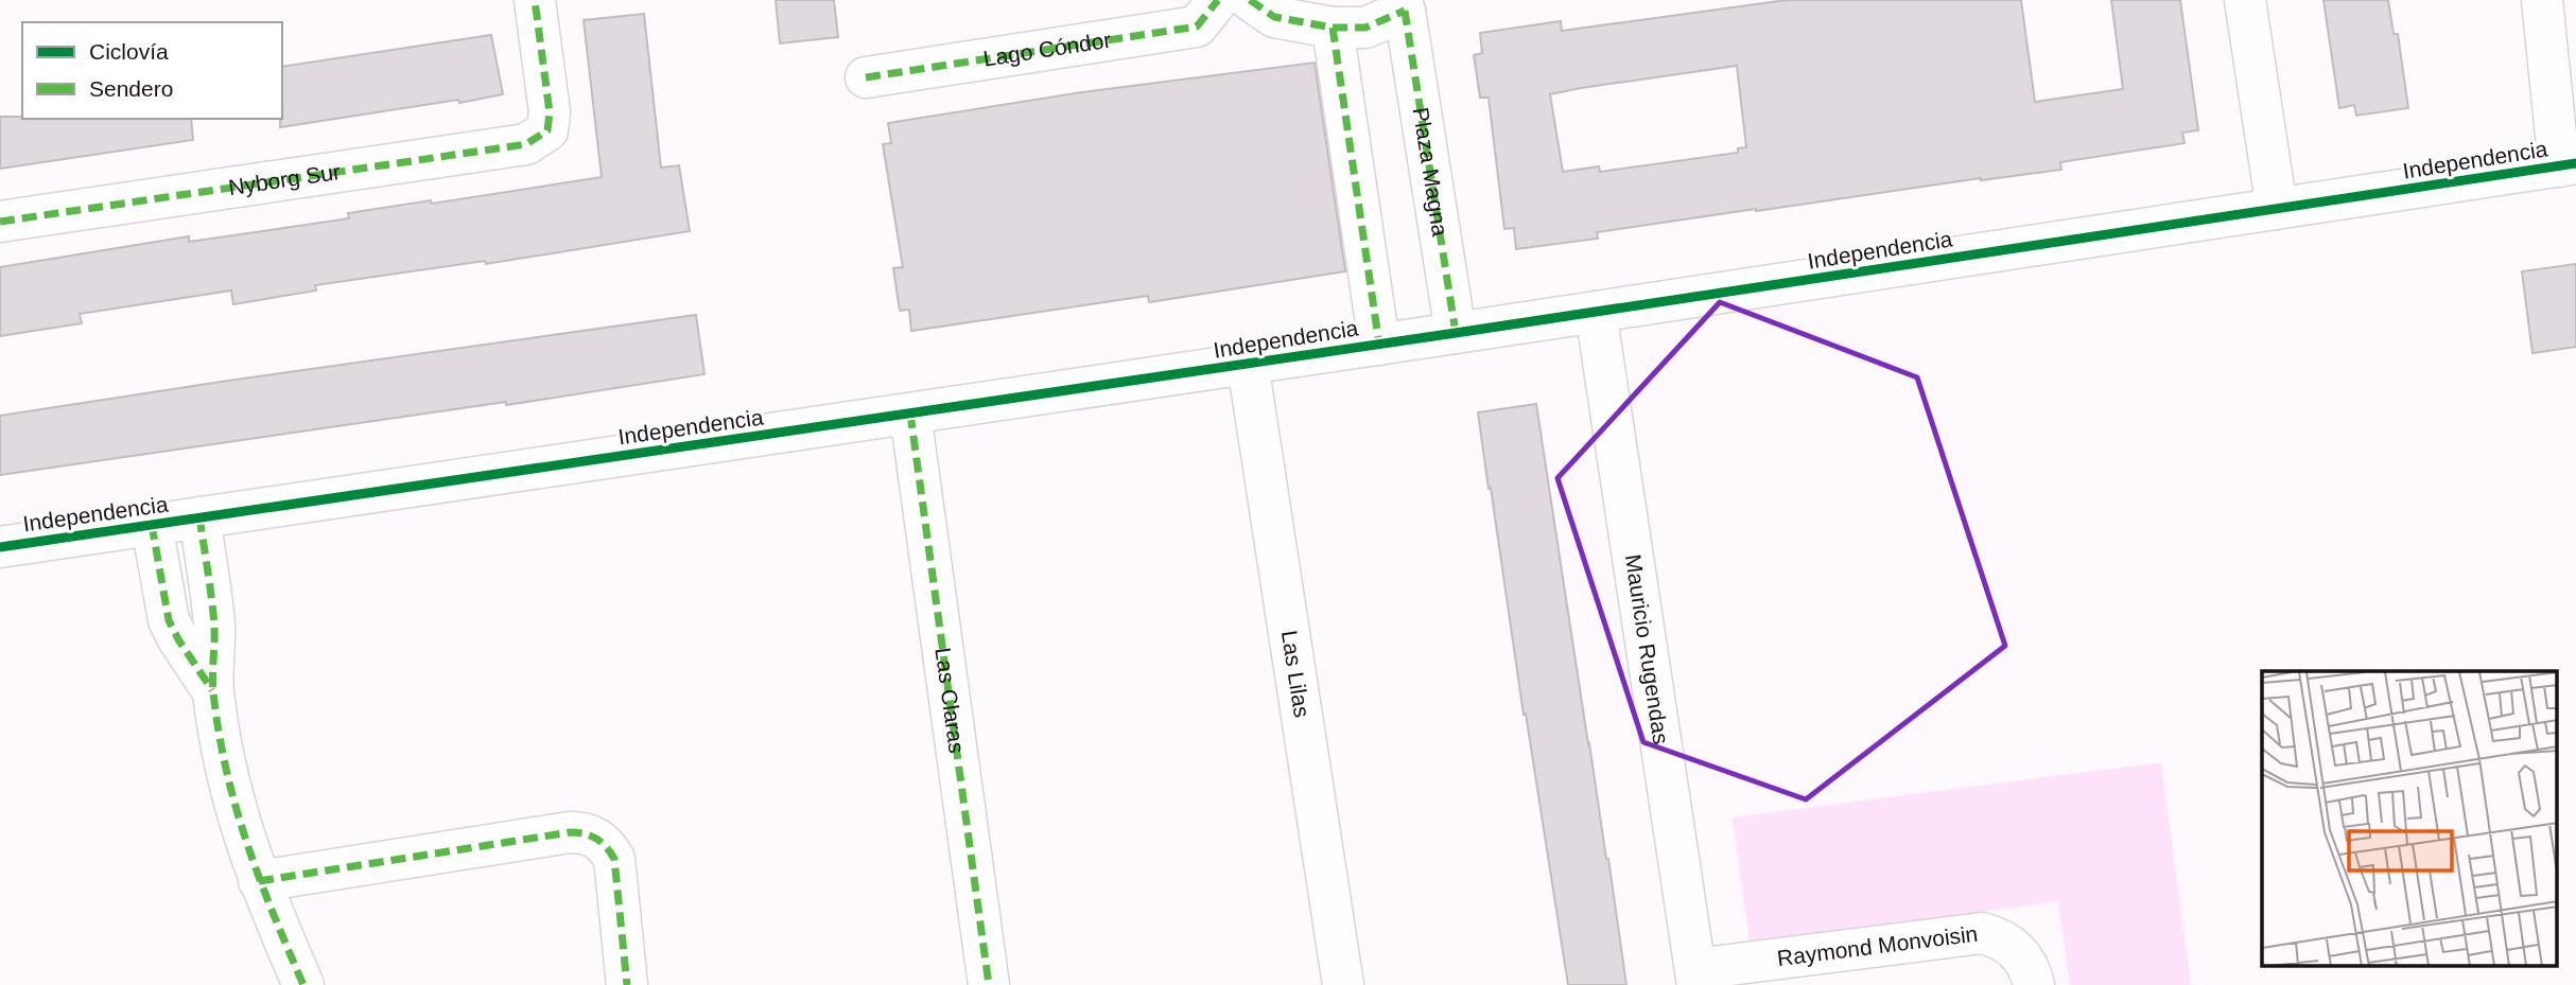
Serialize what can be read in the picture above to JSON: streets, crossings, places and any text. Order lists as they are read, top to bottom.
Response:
{
  "streets": {
    "street": [
      "Lago Cóndor",
      "Independencia",
      "Plaza Magna",
      "Nyborg Sur",
      "Mauricio Rugendas",
      "Las Lilas",
      "Las Claras",
      "Raymond Monvoisin"
    ]
  },
  "crossings": [
    ["Independencia", "Plaza Magna"],
    ["Independencia", "Mauricio Rugendas"],
    ["Independencia", "Las Lilas"],
    ["Independencia", "Las Claras"],
    ["Mauricio Rugendas", "Raymond Monvoisin"]
  ],
  "legend": ["Ciclovía", "Sendero"]
}
